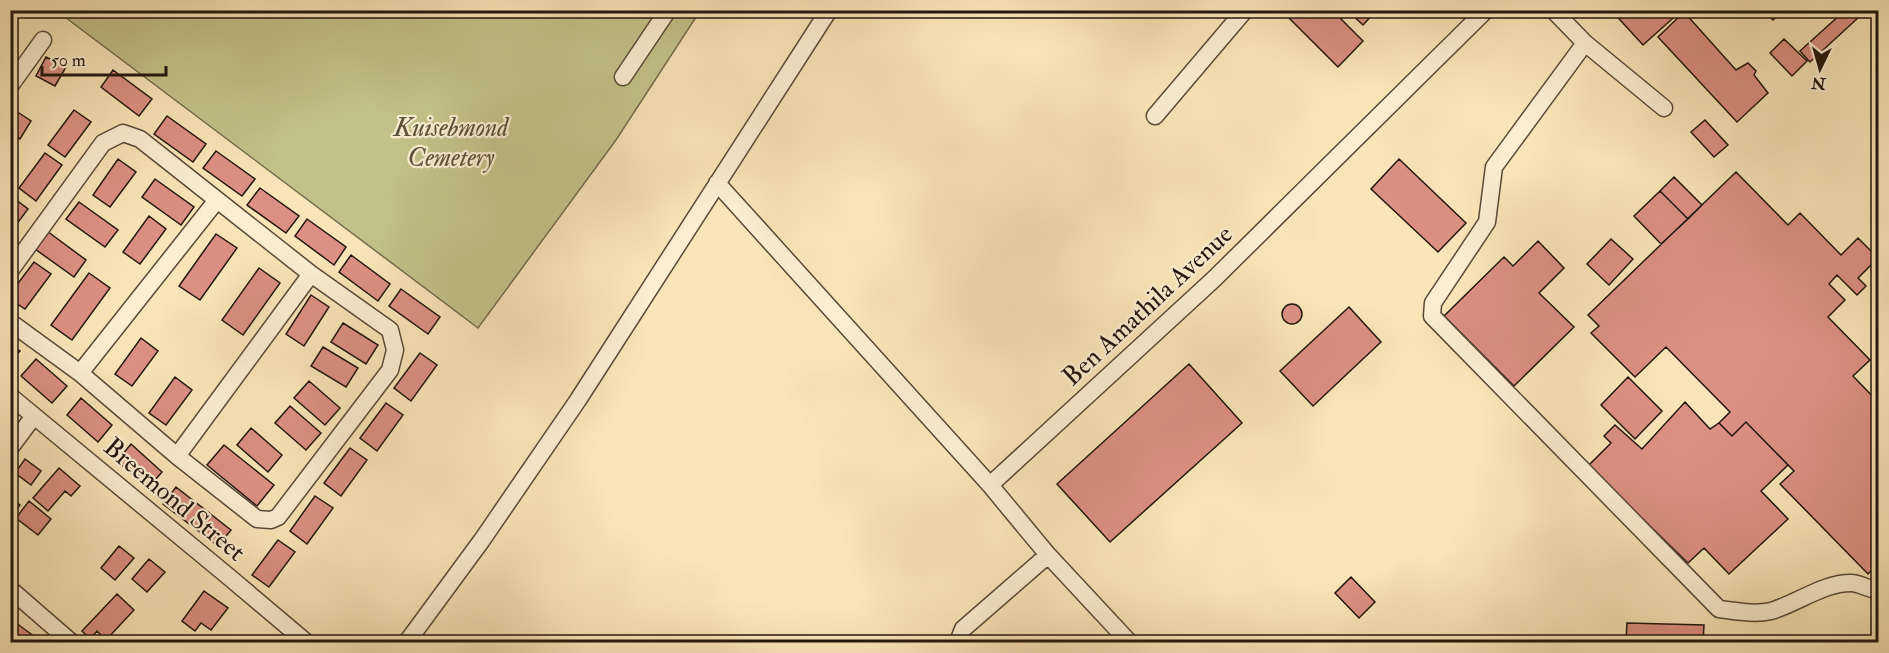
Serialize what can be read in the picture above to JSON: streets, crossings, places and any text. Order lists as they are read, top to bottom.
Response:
{
  "streets": {
    "street": ["Ben Amathila Avenue", "Breemond Street"]
  },
  "parks": ["Kuisebmond Cemetery"],
  "scale_bar": "50 m",
  "north": "bottom"
}
